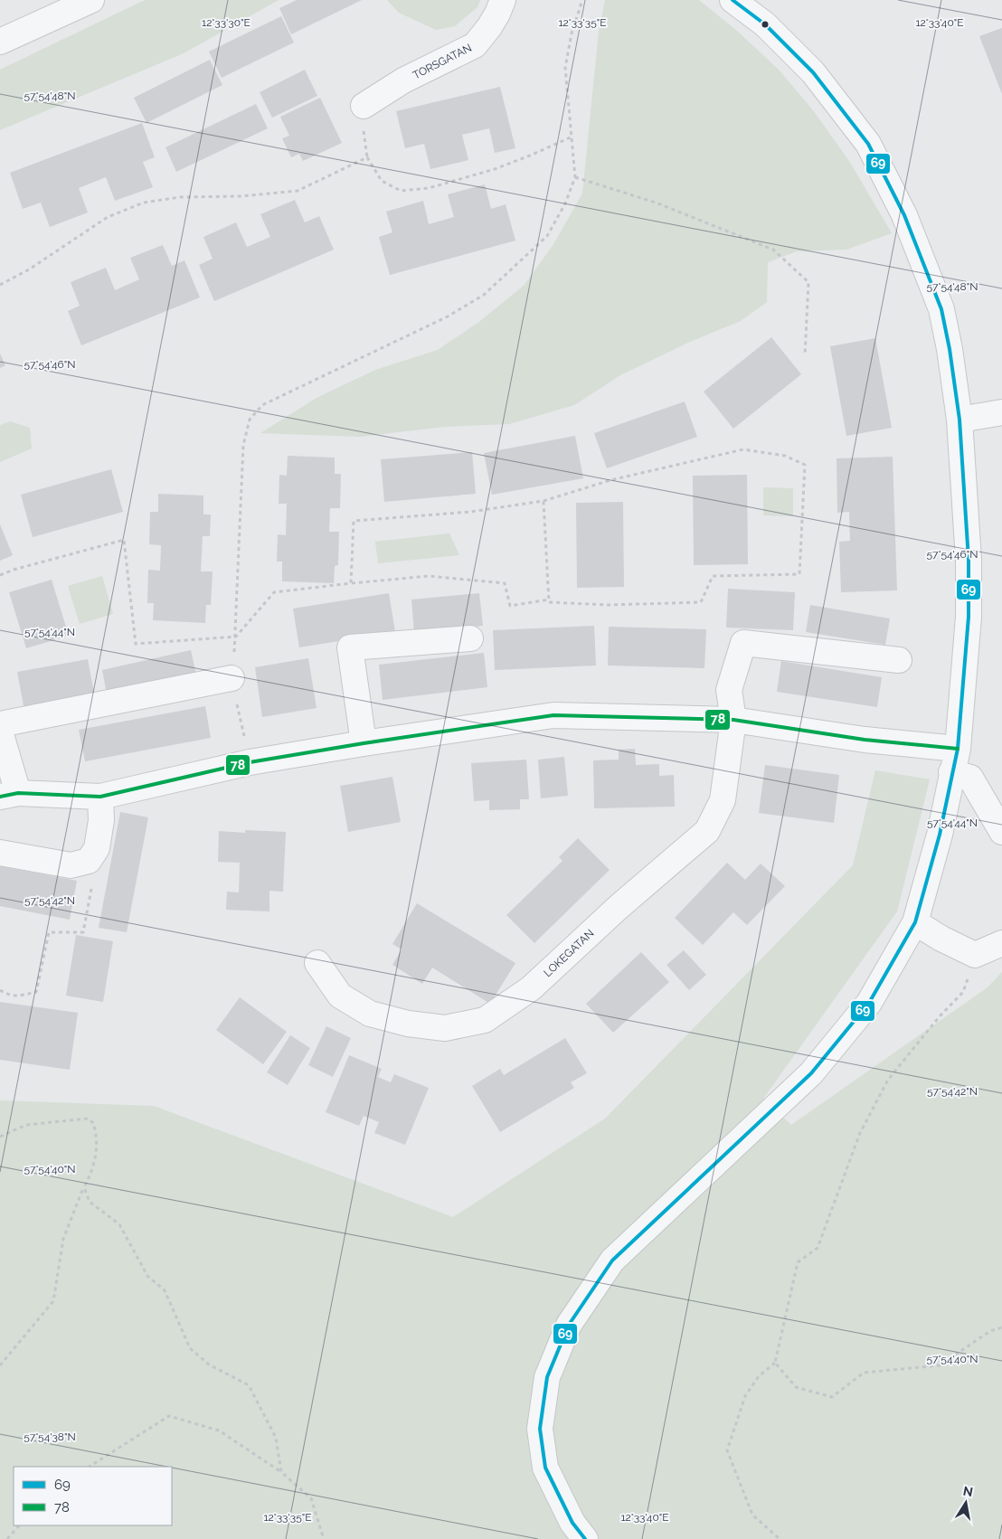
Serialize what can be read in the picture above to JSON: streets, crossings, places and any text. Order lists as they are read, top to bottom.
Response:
{
  "streets": {
    "street": ["TORSGATAN", "LOKEGATAN"]
  },
  "lines": ["transit line 69", "transit line 78"],
  "legend": ["69", "78"],
  "north": "top",
  "coordinates": [
    "12°33'30\"E",
    "12°33'35\"E",
    "12°33'40\"E",
    "57°54'48\"N",
    "57°54'46\"N",
    "57°54'44\"N",
    "57°54'42\"N",
    "57°54'40\"N",
    "57°54'38\"N"
  ]
}
